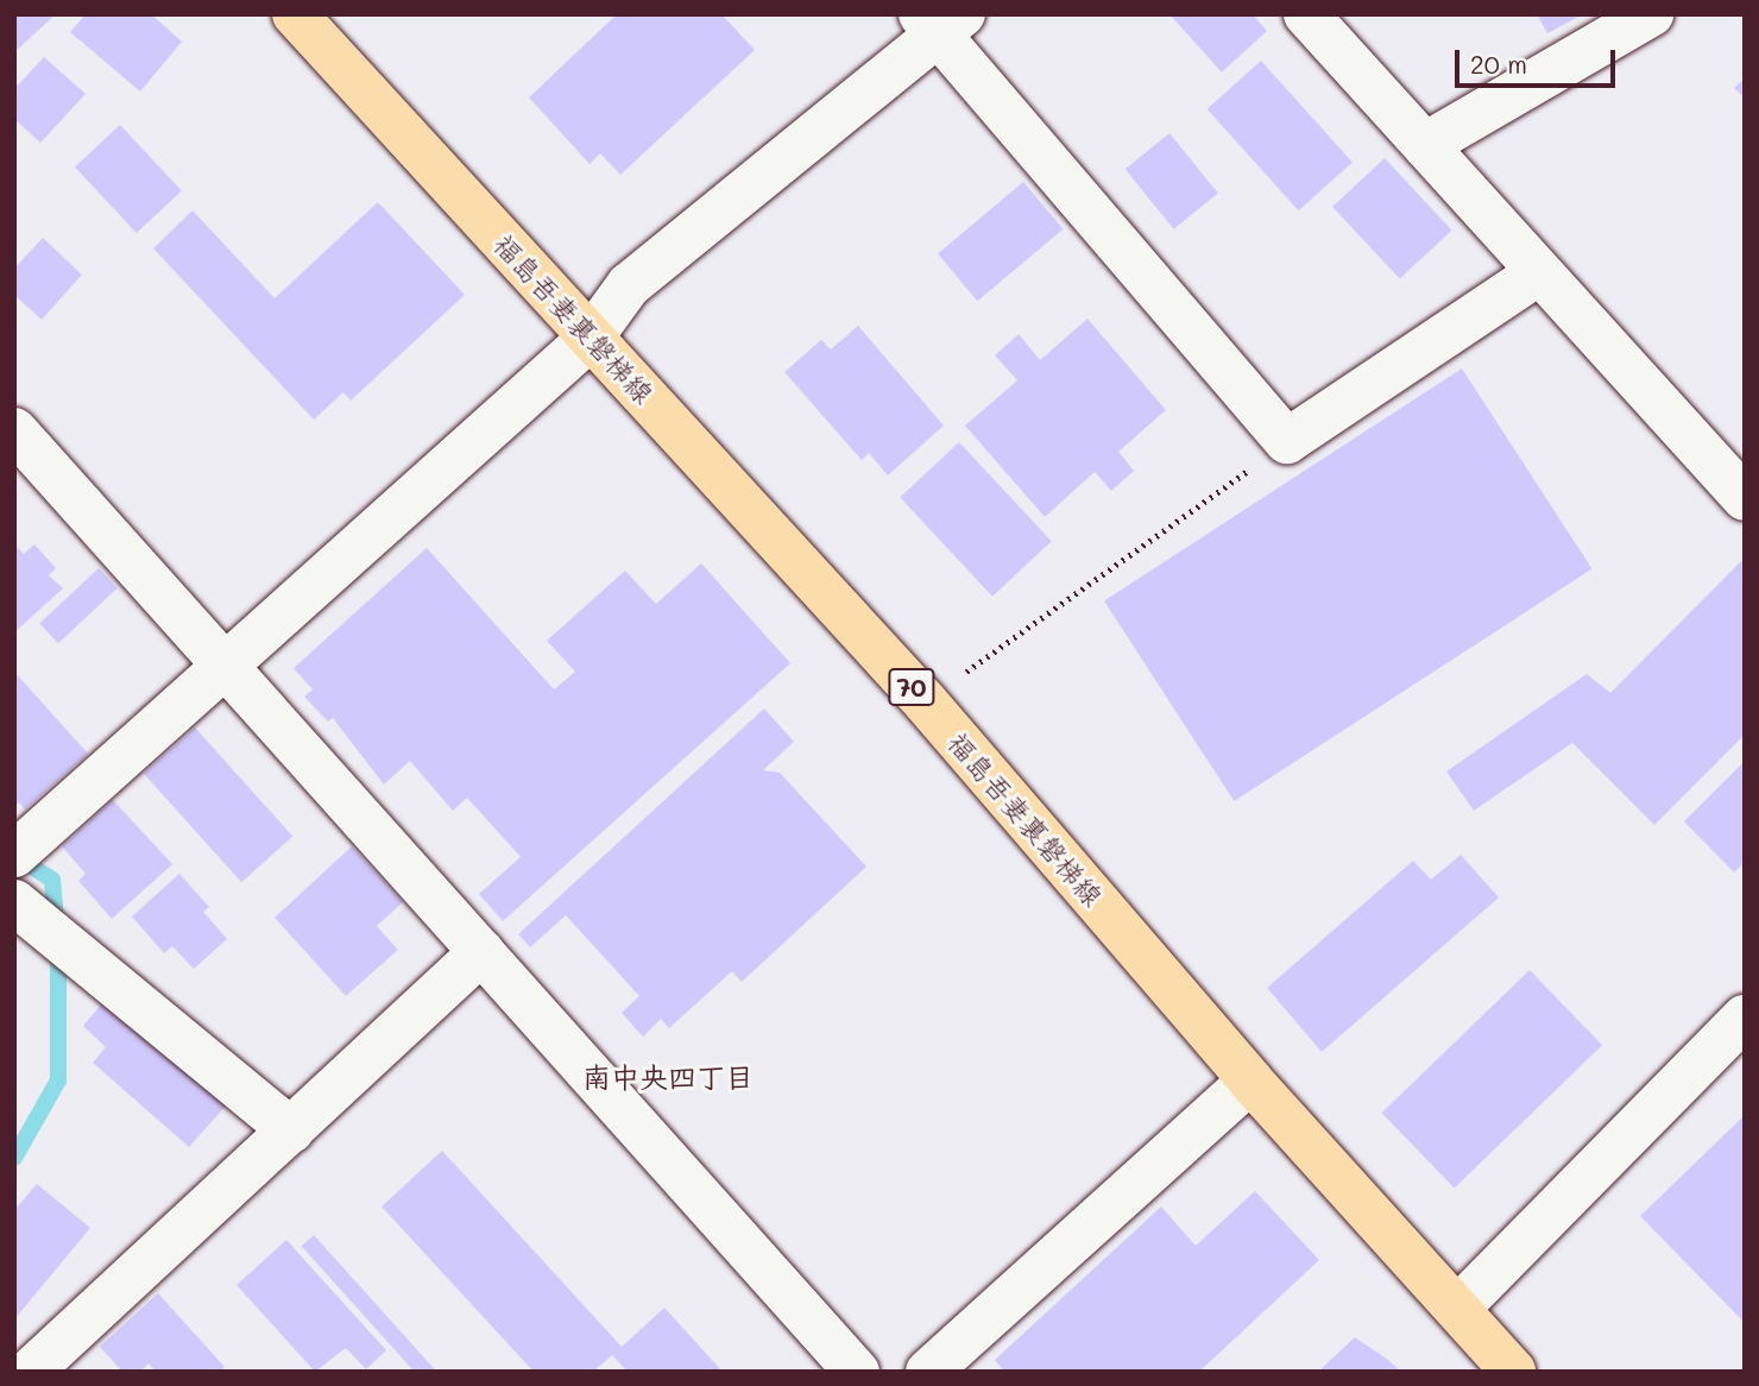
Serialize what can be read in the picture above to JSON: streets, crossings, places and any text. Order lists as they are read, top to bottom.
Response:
{
  "streets": {
    "main road": ["福島吾妻裏磐梯線", "70"]
  },
  "districts": ["南中央四丁目"],
  "scale_bar": "20 m"
}
